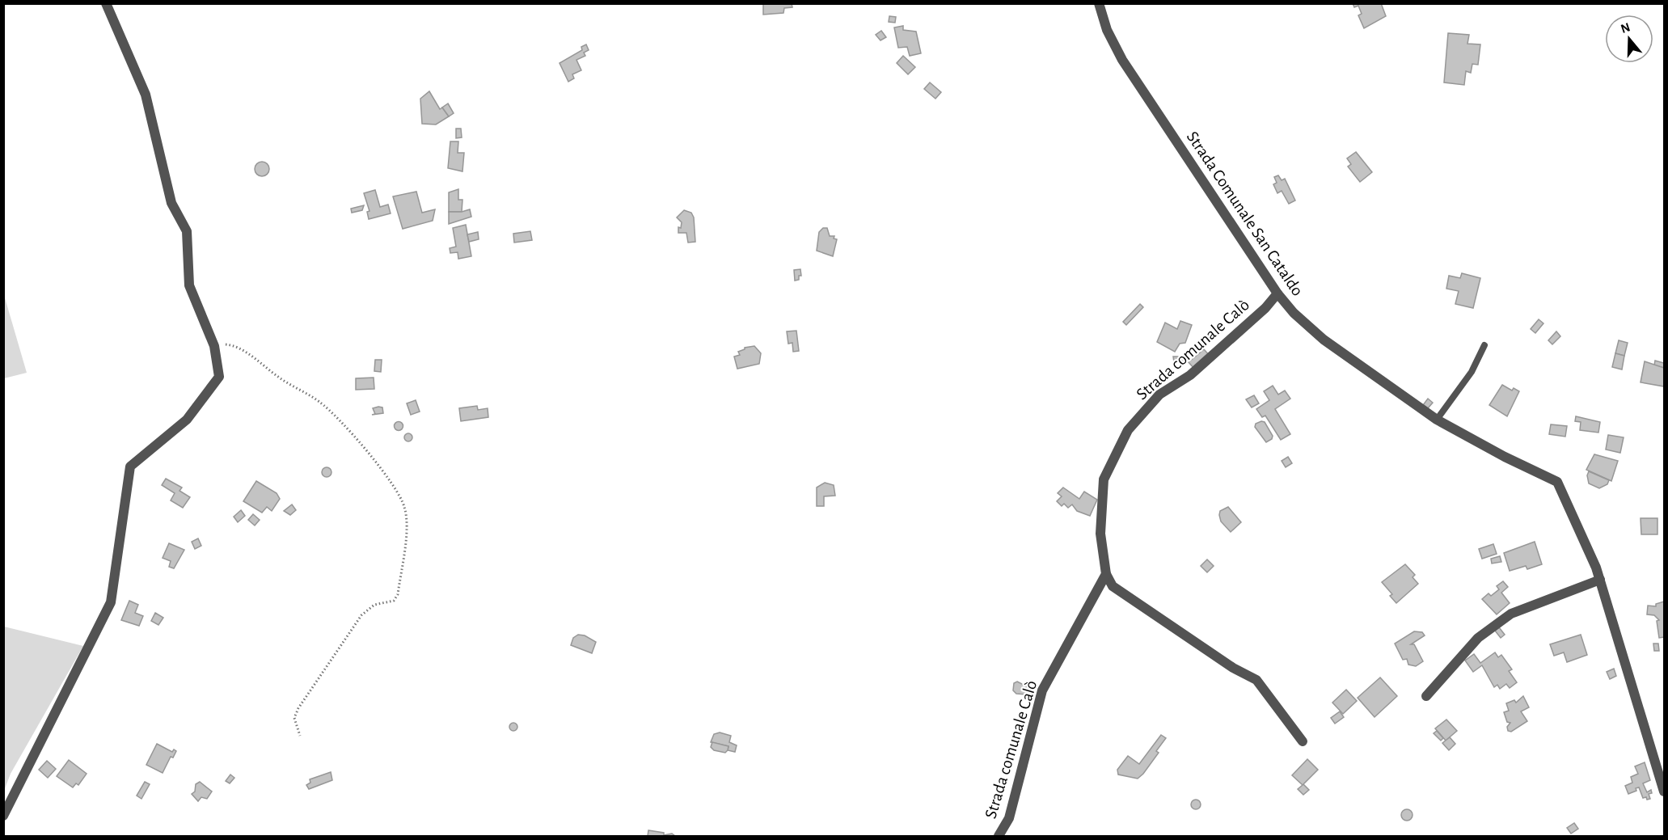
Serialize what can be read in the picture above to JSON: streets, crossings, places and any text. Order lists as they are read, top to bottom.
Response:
{
  "streets": {
    "street": ["Strada Comunale San Cataldo", "Strada comunale Calò"]
  },
  "crossings": [
    ["Strada Comunale San Cataldo", "Strada comunale Calò"]
  ],
  "north": "top"
}
